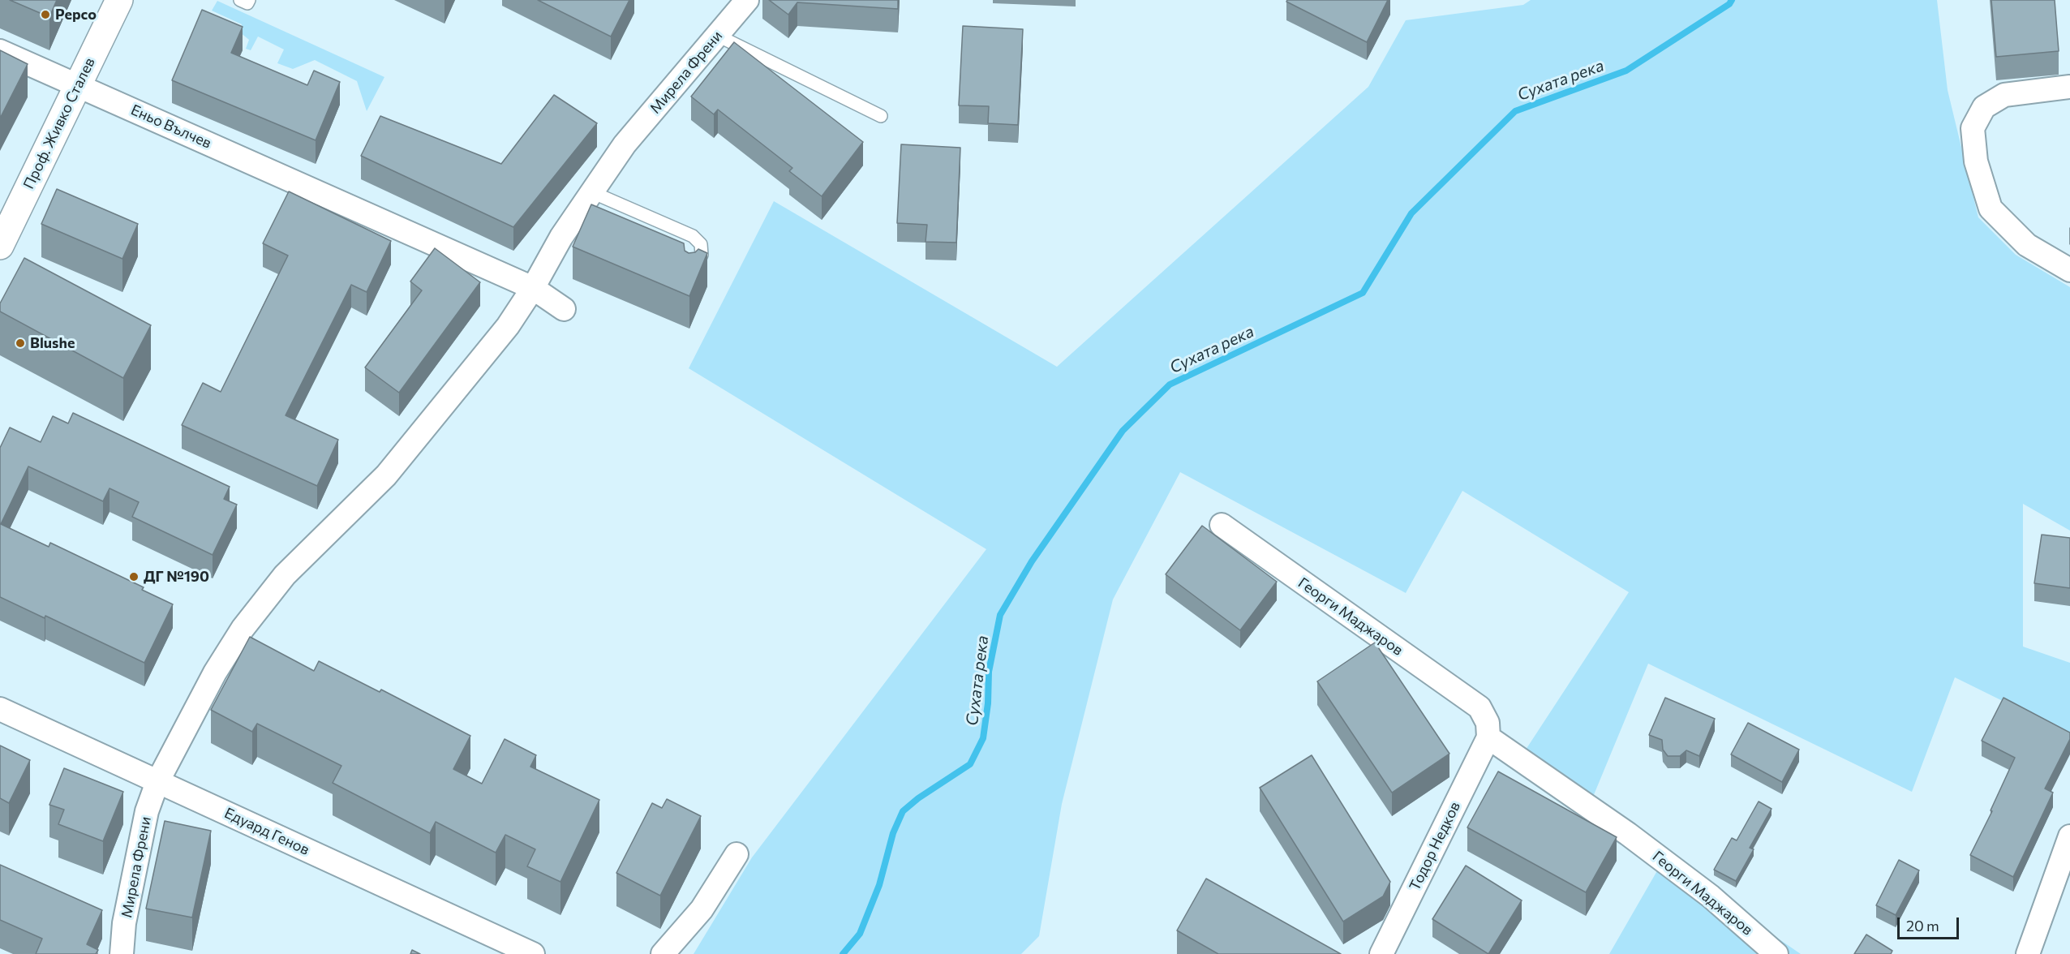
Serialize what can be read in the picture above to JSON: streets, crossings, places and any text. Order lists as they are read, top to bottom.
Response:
{
  "streets": {
    "street": [
      "Мирела Френи",
      "Проф. Живко Сталев",
      "Еньо Вълчев",
      "Георги Маджаров",
      "Едуард Генов",
      "Тодор Недков"
    ]
  },
  "crossings": [
    ["Мирела Френи", "Еньо Вълчев"],
    ["Мирела Френи", "Едуард Генов"],
    ["Проф. Живко Сталев", "Еньо Вълчев"],
    ["Георги Маджаров", "Тодор Недков"]
  ],
  "water": ["Сухата река"],
  "places": ["Pepco", "Blushe", "ДГ №190"],
  "scale_bar": "20 m"
}
